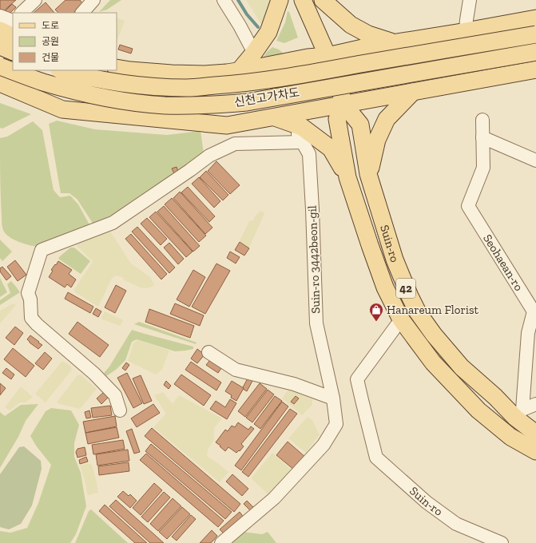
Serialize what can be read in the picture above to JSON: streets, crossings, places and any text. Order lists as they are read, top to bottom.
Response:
{
  "streets": {
    "main road": ["신천고가차도", "Suin-ro", "42"],
    "street": ["Suin-ro 3442beon-gil", "Seohaean-ro"]
  },
  "crossings": [
    ["Suin-ro", "Seohaean-ro"]
  ],
  "places": {
    "shop": ["Hanareum Florist"]
  },
  "legend": ["도로", "공원", "건물"]
}
